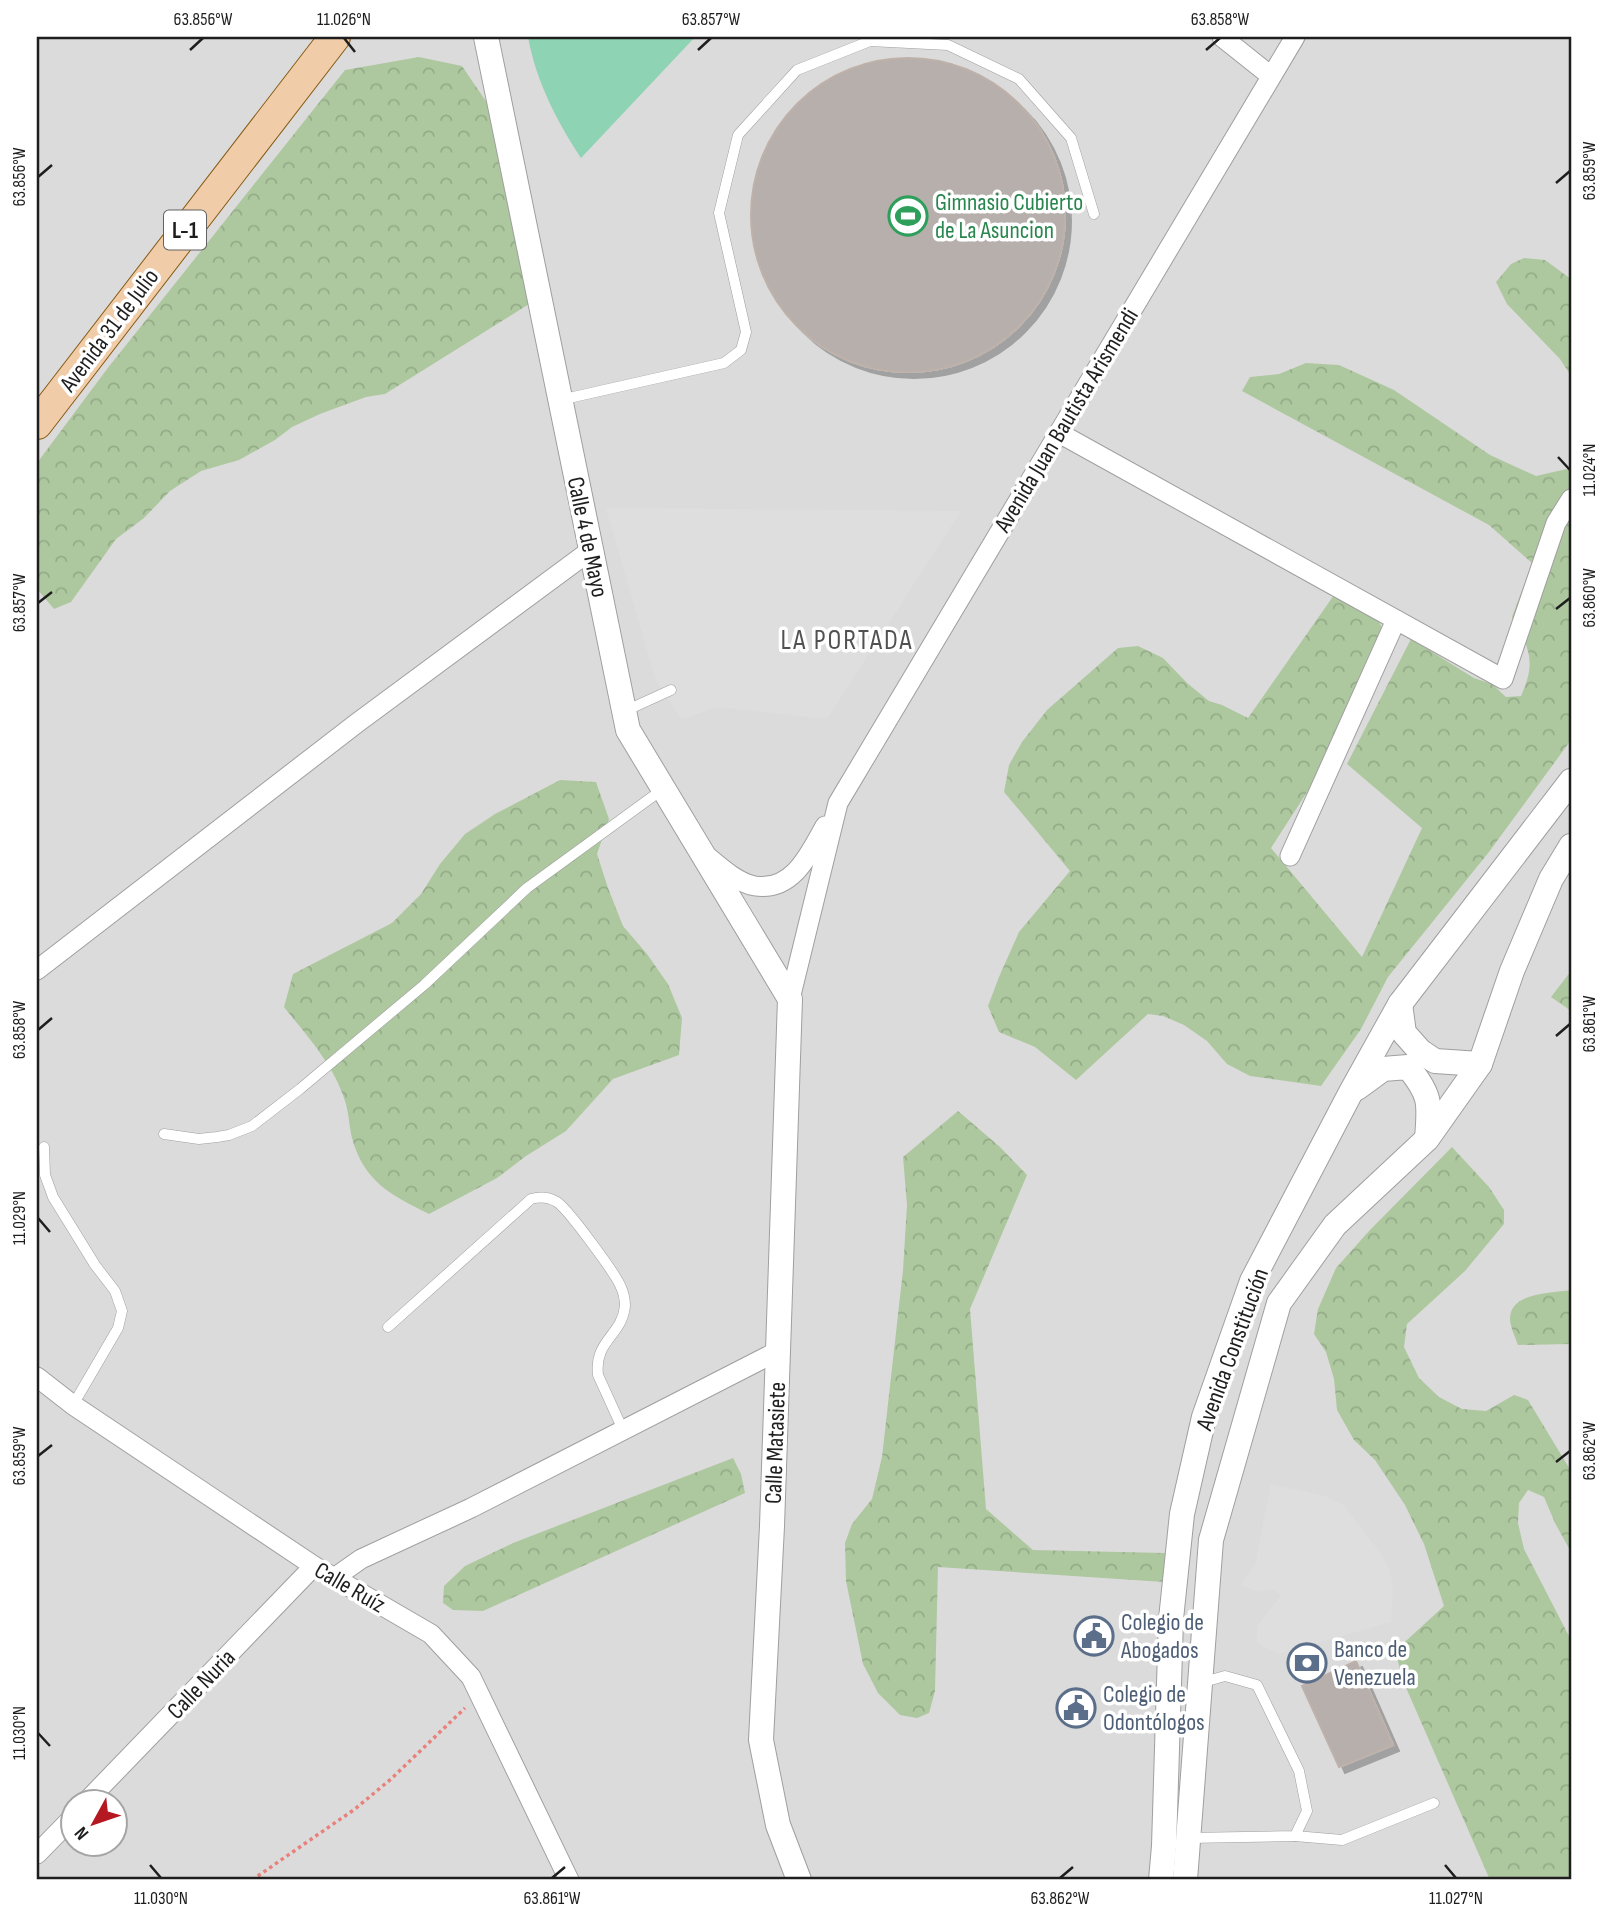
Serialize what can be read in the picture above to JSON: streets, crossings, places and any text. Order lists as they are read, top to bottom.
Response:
{
  "streets": {
    "main road": ["L-1", "Avenida 31 de Julio"],
    "street": [
      "Avenida Juan Bautista Arismendi",
      "Calle 4 de Mayo",
      "Avenida Constitución",
      "Calle Matasiete",
      "Calle Ruíz",
      "Calle Nuria"
    ]
  },
  "crossings": [
    ["Avenida Juan Bautista Arismendi", "Calle 4 de Mayo"],
    ["Avenida Juan Bautista Arismendi", "Calle Matasiete"],
    ["Calle 4 de Mayo", "Calle Matasiete"],
    ["Calle Ruíz", "Calle Nuria"]
  ],
  "districts": ["LA PORTADA"],
  "places": {
    "sports": ["Gimnasio Cubierto de La Asuncion"],
    "public building": ["Colegio de Abogados", "Colegio de Odontólogos"],
    "bank": ["Banco de Venezuela"]
  },
  "north": "bottom left",
  "coordinates": [
    "63.856°W",
    "11.026°N",
    "63.857°W",
    "63.858°W",
    "63.859°W",
    "11.024°N",
    "63.860°W",
    "63.861°W",
    "11.029°N",
    "63.862°W",
    "11.030°N",
    "11.027°N"
  ]
}
